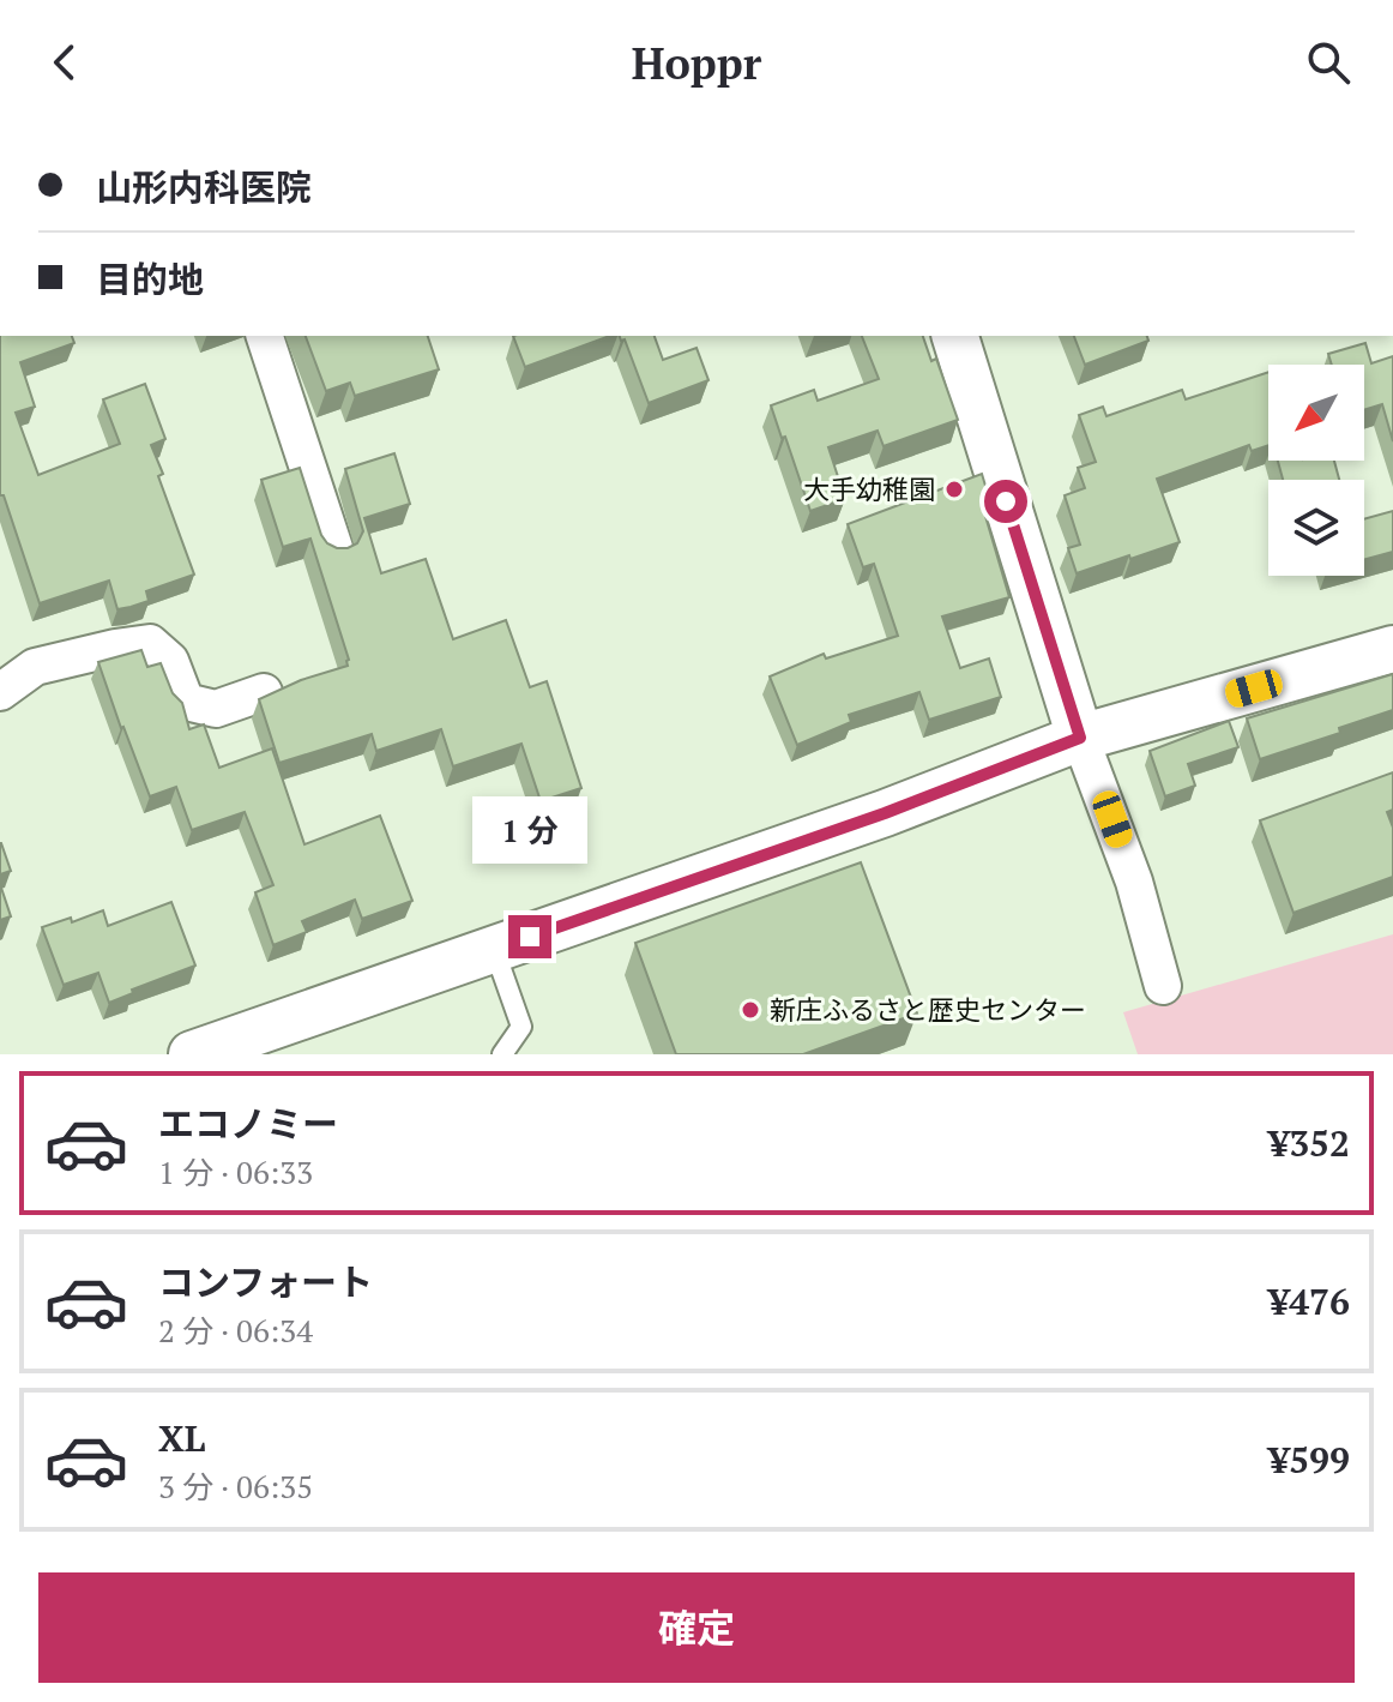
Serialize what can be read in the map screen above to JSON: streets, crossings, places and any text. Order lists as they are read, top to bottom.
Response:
{
  "places": ["大手幼稚園", "新庄ふるさと歴史センター"],
  "north": "bottom left",
  "page": {
    "header": "Hoppr",
    "banner": ["山形内科医院", "目的地"],
    "bubble": "1 分",
    "list": [
      {
        "name": "エコノミー",
        "note": "1 分 · 06:33",
        "value": "¥352"
      },
      {
        "name": "コンフォート",
        "note": "2 分 · 06:34",
        "value": "¥476"
      },
      {
        "name": "XL",
        "note": "3 分 · 06:35",
        "value": "¥599"
      }
    ],
    "buttons": "確定"
  }
}
